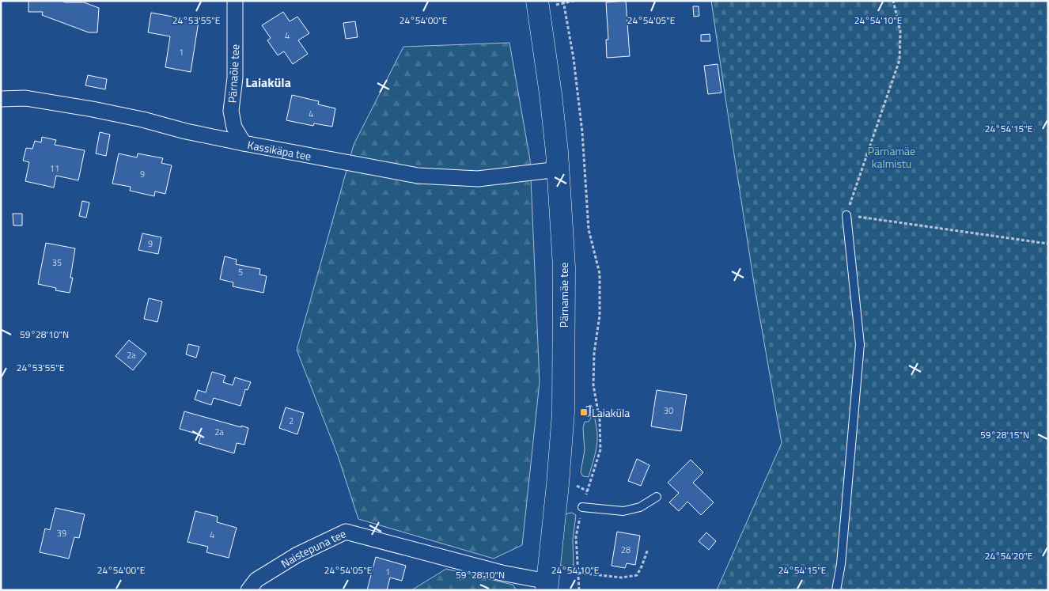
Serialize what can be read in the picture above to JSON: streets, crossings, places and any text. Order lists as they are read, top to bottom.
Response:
{
  "streets": {
    "main road": ["Pärnamäe tee"],
    "street": ["Pärnaõie tee", "Kassikäpa tee", "Naistepuna tee"]
  },
  "crossings": [
    ["Pärnaõie tee", "Kassikäpa tee"],
    ["Kassikäpa tee", "Pärnamäe tee"],
    ["Pärnamäe tee", "Naistepuna tee"]
  ],
  "districts": ["Laiaküla"],
  "parks": ["Pärnamäe kalmistu"],
  "places": {
    "transit": ["Laiaküla"]
  },
  "house_numbers": [
    "4",
    "1",
    "4",
    "11",
    "9",
    "9",
    "35",
    "5",
    "2a",
    "30",
    "2",
    "2a",
    "39",
    "4",
    "28",
    "1"
  ],
  "coordinates": [
    "24°53'55\"E",
    "24°54'00\"E",
    "24°54'05\"E",
    "24°54'10\"E",
    "24°54'15\"E",
    "59°28'10\"N",
    "59°28'15\"N",
    "24°54'20\"E"
  ]
}
